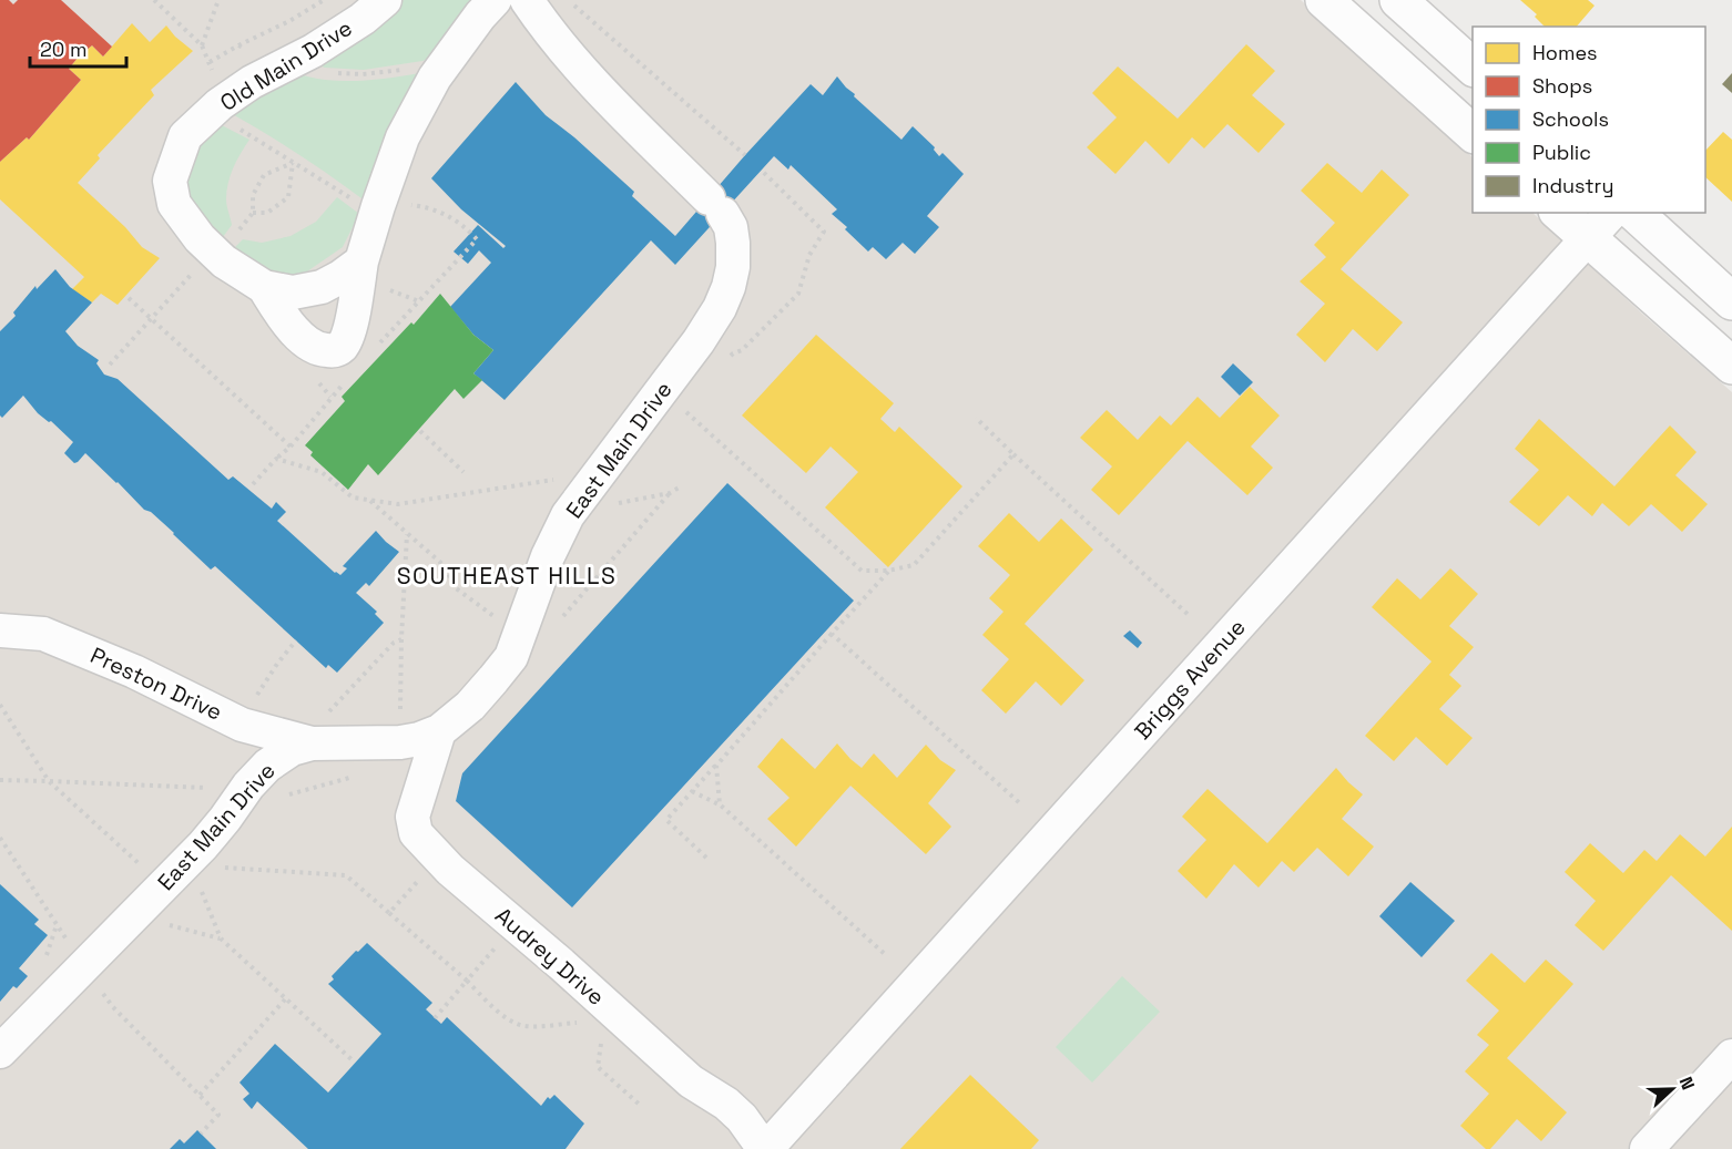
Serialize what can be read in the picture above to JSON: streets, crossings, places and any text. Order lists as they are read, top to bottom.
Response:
{
  "streets": {
    "street": [
      "Old Main Drive",
      "East Main Drive",
      "Briggs Avenue",
      "Preston Drive",
      "Audrey Drive"
    ]
  },
  "crossings": [
    ["East Main Drive", "Preston Drive"],
    ["East Main Drive", "Audrey Drive"],
    ["Briggs Avenue", "Audrey Drive"]
  ],
  "districts": ["SOUTHEAST HILLS"],
  "legend": [
    "Homes",
    "Shops",
    "Schools",
    "Public",
    "Industry"
  ],
  "scale_bar": "20 m",
  "north": "right"
}
